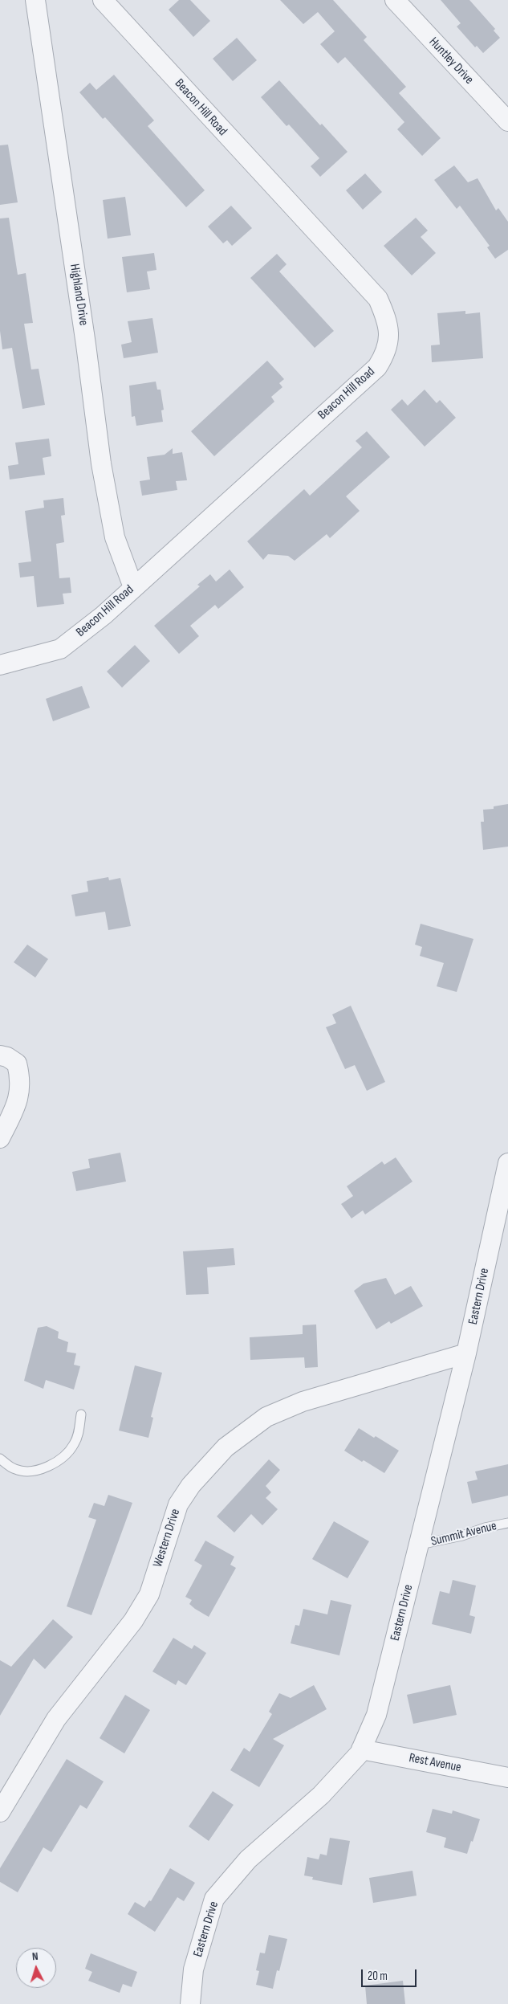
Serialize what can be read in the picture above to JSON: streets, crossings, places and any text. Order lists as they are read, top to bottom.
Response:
{
  "streets": {
    "street": [
      "Huntley Drive",
      "Beacon Hill Road",
      "Highland Drive",
      "Eastern Drive",
      "Western Drive",
      "Rest Avenue"
    ],
    "lane": ["Summit Avenue"]
  },
  "crossings": [
    ["Beacon Hill Road", "Highland Drive"],
    ["Eastern Drive", "Summit Avenue"],
    ["Eastern Drive", "Western Drive"],
    ["Eastern Drive", "Rest Avenue"]
  ],
  "scale_bar": "20 m",
  "north": "top"
}
